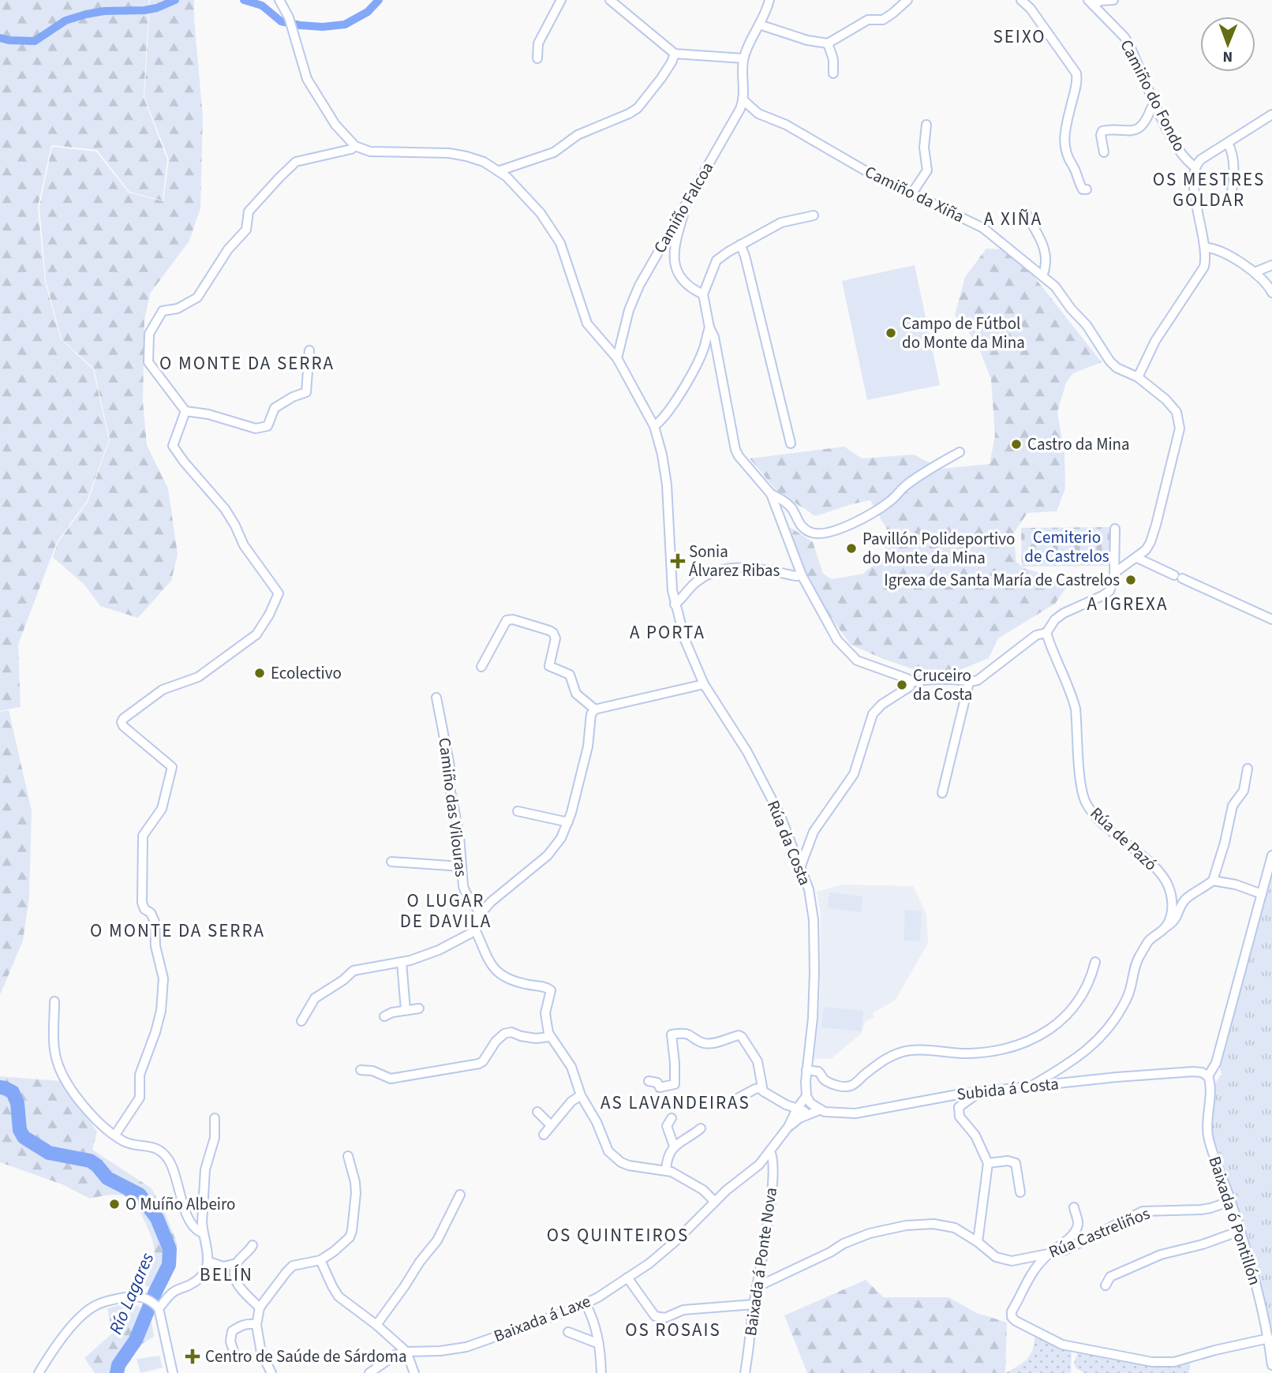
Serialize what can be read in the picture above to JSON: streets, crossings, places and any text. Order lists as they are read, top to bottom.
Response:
{
  "streets": {
    "street": [
      "Camiño do Fondo",
      "Camiño da Xiña",
      "Camiño Falcoa",
      "Camiño das Vilouras",
      "Rúa de Pazó",
      "Rúa da Costa",
      "Subida á Costa",
      "Baixada ó Pontillón",
      "Rúa Castreliños",
      "Baixada á Ponte Nova",
      "Baixada á Laxe"
    ]
  },
  "crossings": [
    ["Camiño da Xiña", "Camiño Falcoa"],
    ["Camiño Falcoa", "Rúa da Costa"],
    ["Rúa da Costa", "Subida á Costa"],
    ["Rúa da Costa", "Baixada á Laxe"],
    ["Subida á Costa", "Baixada ó Pontillón"],
    ["Subida á Costa", "Baixada á Laxe"],
    ["Baixada ó Pontillón", "Rúa Castreliños"],
    ["Rúa Castreliños", "Baixada á Ponte Nova"],
    ["Baixada á Ponte Nova", "Baixada á Laxe"]
  ],
  "districts": [
    "SEIXO",
    "OS MESTRES GOLDAR",
    "A XIÑA",
    "O MONTE DA SERRA",
    "A IGREXA",
    "A PORTA",
    "O LUGAR DE DAVILA",
    "O MONTE DA SERRA",
    "AS LAVANDEIRAS",
    "OS QUINTEIROS",
    "BELÍN",
    "OS ROSAIS"
  ],
  "water": ["Río Lagares"],
  "parks": ["Cemiterio de Castrelos"],
  "places": {
    "other": [
      "Campo de Fútbol do Monte da Mina",
      "Castro da Mina",
      "Pavillón Polideportivo do Monte da Mina",
      "Igrexa de Santa María de Castrelos",
      "Ecolectivo",
      "Cruceiro da Costa",
      "O Muíño Albeiro"
    ],
    "health": ["Sonia Álvarez Ribas", "Centro de Saúde de Sárdoma"]
  },
  "north": "bottom"
}
